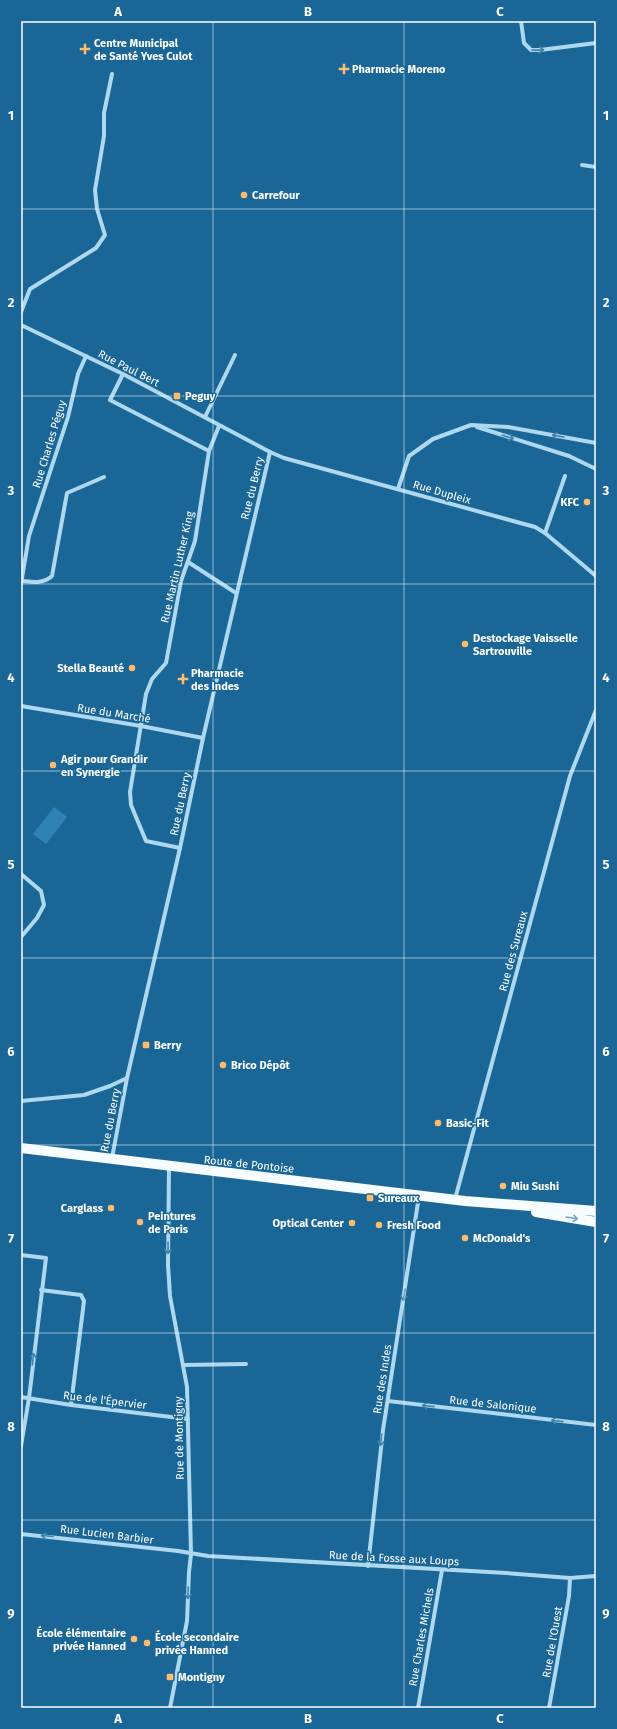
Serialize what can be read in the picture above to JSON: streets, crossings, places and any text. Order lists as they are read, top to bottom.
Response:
{
  "streets": {
    "main road": ["Route de Pontoise"],
    "street": [
      "Rue Paul Bert",
      "Rue Charles Péguy",
      "Rue du Berry",
      "Rue Dupleix",
      "Rue Martin Luther King",
      "Rue du Marché",
      "Rue des Sureaux",
      "Rue des Indes",
      "Rue de l'Épervier",
      "Rue de Salonique",
      "Rue de Montigny",
      "Rue Lucien Barbier",
      "Rue de la Fosse aux Loups",
      "Rue Charles Michels",
      "Rue de l'Ouest"
    ]
  },
  "crossings": [
    ["Rue Paul Bert", "Rue Charles Péguy"],
    ["Rue Paul Bert", "Rue du Berry"],
    ["Rue Paul Bert", "Rue Dupleix"],
    ["Rue Paul Bert", "Rue Martin Luther King"],
    ["Rue du Berry", "Rue Dupleix"],
    ["Rue du Berry", "Rue du Marché"],
    ["Rue du Berry", "Route de Pontoise"],
    ["Rue Martin Luther King", "Rue du Marché"],
    ["Rue des Sureaux", "Route de Pontoise"],
    ["Route de Pontoise", "Rue des Indes"],
    ["Route de Pontoise", "Rue de Montigny"],
    ["Rue des Indes", "Rue de Salonique"],
    ["Rue des Indes", "Rue de la Fosse aux Loups"],
    ["Rue de l'Épervier", "Rue de Montigny"],
    ["Rue de Montigny", "Rue Lucien Barbier"],
    ["Rue de Montigny", "Rue de la Fosse aux Loups"],
    ["Rue Lucien Barbier", "Rue de la Fosse aux Loups"],
    ["Rue de la Fosse aux Loups", "Rue Charles Michels"],
    ["Rue de la Fosse aux Loups", "Rue de l'Ouest"]
  ],
  "one_way": [
    "Rue des Indes",
    "Rue de Salonique",
    "Rue de Montigny",
    "Rue Lucien Barbier"
  ],
  "places": {
    "health": ["Centre Municipal de Santé Yves Culot", "Pharmacie Moreno", "Pharmacie des Indes"],
    "other": [
      "Carrefour",
      "KFC",
      "Destockage Vaisselle Sartrouville",
      "Stella Beauté",
      "Agir pour Grandir en Synergie",
      "Brico Dépôt",
      "Basic-Fit",
      "Miu Sushi",
      "Carglass",
      "Peintures de Paris",
      "Optical Center",
      "Fresh Food",
      "McDonald's",
      "École élémentaire privée Hanned",
      "École secondaire privée Hanned"
    ],
    "transit": [
      "Peguy",
      "Berry",
      "Sureaux",
      "Montigny"
    ]
  },
  "grid": {
    "columns": ["A", "B", "C"],
    "rows": [
      "1",
      "2",
      "3",
      "4",
      "5",
      "6",
      "7",
      "8",
      "9"
    ]
  }
}
